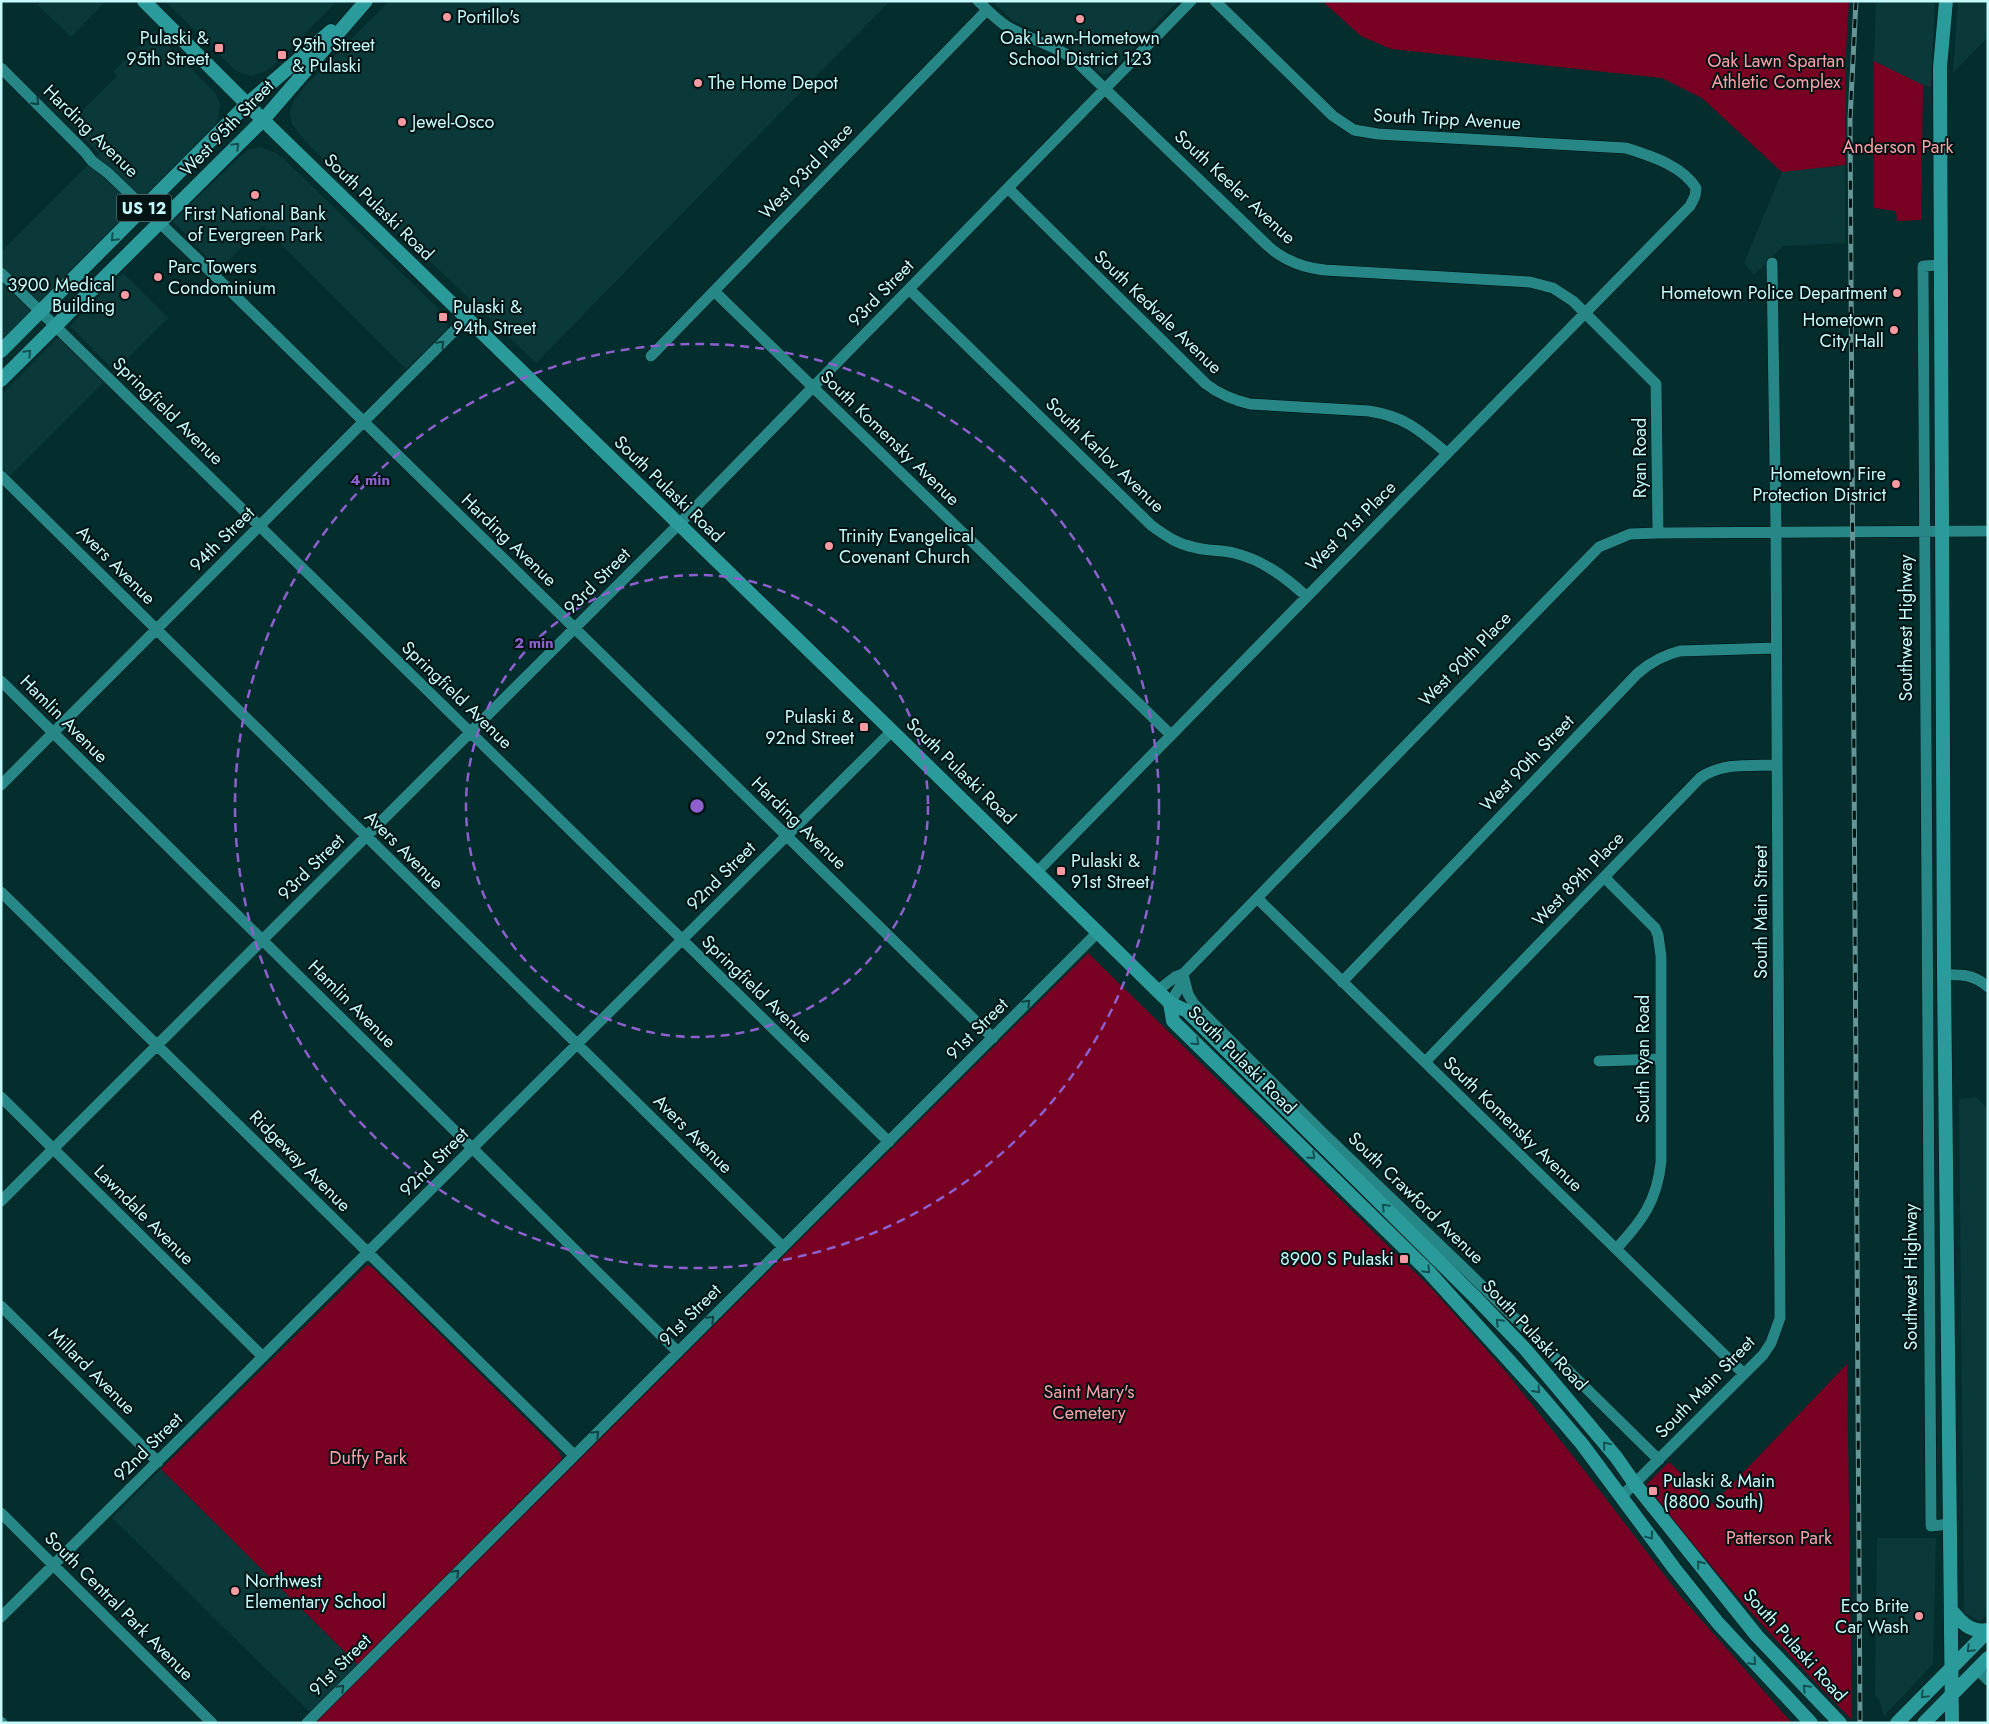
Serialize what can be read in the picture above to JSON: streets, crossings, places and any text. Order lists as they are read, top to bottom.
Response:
{
  "streets": {
    "main road": [
      "West 95th Street",
      "South Pulaski Road",
      "US 12",
      "Southwest Highway"
    ],
    "street": [
      "South Tripp Avenue",
      "Harding Avenue",
      "West 93rd Place",
      "South Keeler Avenue",
      "93rd Street",
      "South Kedvale Avenue",
      "Springfield Avenue",
      "South Komensky Avenue",
      "South Karlov Avenue",
      "Ryan Road",
      "West 91st Place",
      "94th Street",
      "Avers Avenue",
      "West 90th Place",
      "Hamlin Avenue",
      "West 90th Street",
      "92nd Street",
      "West 89th Place",
      "South Main Street",
      "91st Street",
      "South Ryan Road",
      "Ridgeway Avenue",
      "South Crawford Avenue",
      "Lawndale Avenue",
      "Millard Avenue",
      "South Central Park Avenue"
    ]
  },
  "crossings": [
    ["South Tripp Avenue", "West 91st Place"],
    ["West 95th Street", "Harding Avenue"],
    ["West 95th Street", "South Pulaski Road"],
    ["West 95th Street", "Springfield Avenue"],
    ["Harding Avenue", "93rd Street"],
    ["Harding Avenue", "94th Street"],
    ["Harding Avenue", "92nd Street"],
    ["Harding Avenue", "91st Street"],
    ["West 93rd Place", "South Keeler Avenue"],
    ["West 93rd Place", "South Komensky Avenue"],
    ["South Keeler Avenue", "93rd Street"],
    ["South Keeler Avenue", "Ryan Road"],
    ["South Keeler Avenue", "West 91st Place"],
    ["South Pulaski Road", "93rd Street"],
    ["South Pulaski Road", "West 91st Place"],
    ["South Pulaski Road", "94th Street"],
    ["South Pulaski Road", "West 90th Place"],
    ["South Pulaski Road", "92nd Street"],
    ["South Pulaski Road", "South Main Street"],
    ["South Pulaski Road", "91st Street"],
    ["93rd Street", "South Kedvale Avenue"],
    ["93rd Street", "Springfield Avenue"],
    ["93rd Street", "South Komensky Avenue"],
    ["93rd Street", "South Karlov Avenue"],
    ["93rd Street", "Avers Avenue"],
    ["93rd Street", "Hamlin Avenue"],
    ["93rd Street", "Ridgeway Avenue"],
    ["93rd Street", "Lawndale Avenue"],
    ["South Kedvale Avenue", "West 91st Place"],
    ["Springfield Avenue", "94th Street"],
    ["Springfield Avenue", "92nd Street"],
    ["Springfield Avenue", "91st Street"],
    ["South Komensky Avenue", "West 91st Place"],
    ["South Komensky Avenue", "West 90th Place"],
    ["South Komensky Avenue", "West 90th Street"],
    ["South Komensky Avenue", "West 89th Place"],
    ["South Komensky Avenue", "South Main Street"],
    ["South Komensky Avenue", "South Ryan Road"],
    ["South Karlov Avenue", "West 91st Place"],
    ["Ryan Road", "West 90th Place"],
    ["94th Street", "Avers Avenue"],
    ["94th Street", "Hamlin Avenue"],
    ["Avers Avenue", "92nd Street"],
    ["Avers Avenue", "91st Street"],
    ["Southwest Highway", "West 90th Place"],
    ["West 90th Place", "South Main Street"],
    ["West 90th Place", "South Crawford Avenue"],
    ["Hamlin Avenue", "92nd Street"],
    ["Hamlin Avenue", "91st Street"],
    ["West 90th Street", "South Main Street"],
    ["92nd Street", "Ridgeway Avenue"],
    ["92nd Street", "Lawndale Avenue"],
    ["92nd Street", "Millard Avenue"],
    ["92nd Street", "South Central Park Avenue"],
    ["West 89th Place", "South Main Street"],
    ["West 89th Place", "South Ryan Road"],
    ["South Main Street", "South Crawford Avenue"],
    ["91st Street", "Ridgeway Avenue"]
  ],
  "one_way": ["91st Street"],
  "parks": [
    "Oak Lawn Spartan Athletic Complex",
    "Anderson Park",
    "Saint Mary's Cemetery",
    "Duffy Park",
    "Patterson Park"
  ],
  "places": {
    "other": [
      "Portillo's",
      "Oak Lawn-Hometown School District 123",
      "The Home Depot",
      "Jewel-Osco",
      "First National Bank of Evergreen Park",
      "Parc Towers Condominium",
      "Hometown Police Department",
      "3900 Medical Building",
      "Hometown City Hall",
      "Hometown Fire Protection District",
      "Trinity Evangelical Covenant Church",
      "Northwest Elementary School",
      "Eco Brite Car Wash"
    ],
    "transit": [
      "Pulaski & 95th Street",
      "95th Street & Pulaski",
      "Pulaski & 94th Street",
      "Pulaski & 92nd Street",
      "Pulaski & 91st Street",
      "8900 S Pulaski",
      "Pulaski & Main (8800 South)"
    ]
  },
  "rings": ["4 min", "2 min"]
}
